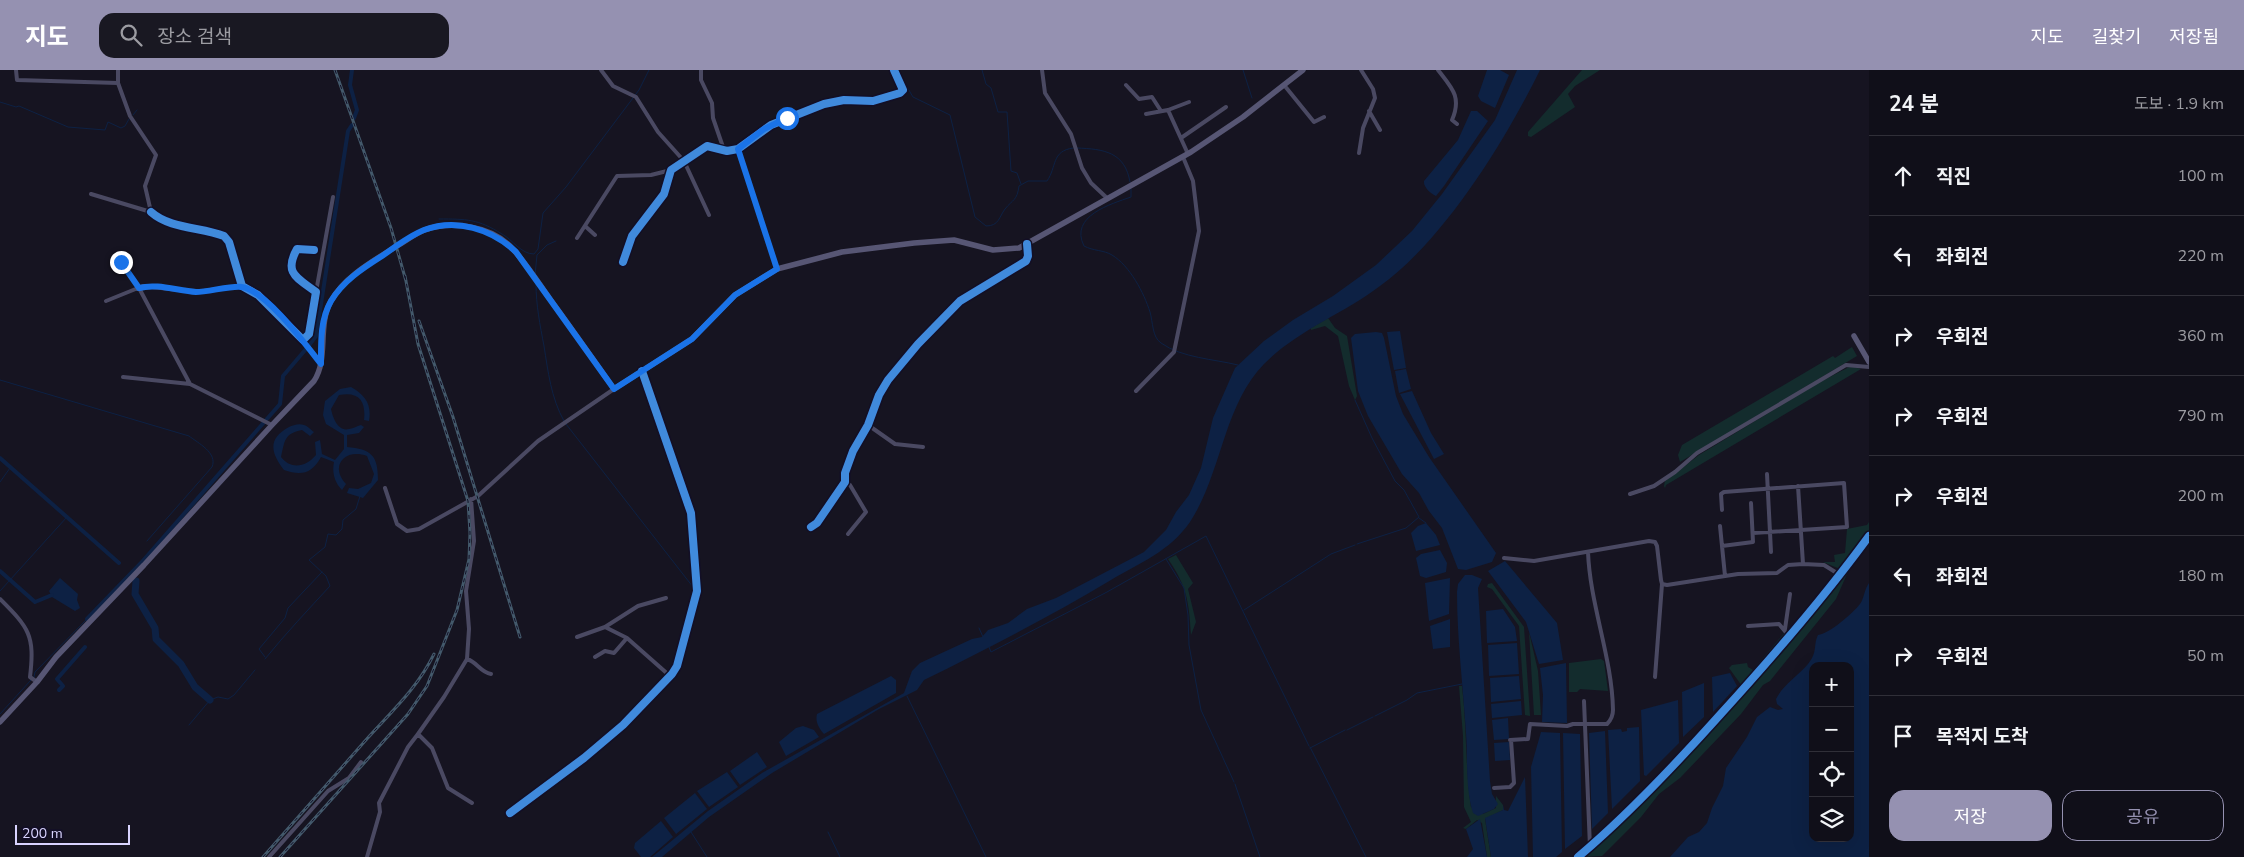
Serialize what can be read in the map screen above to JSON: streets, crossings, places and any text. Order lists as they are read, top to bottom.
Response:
{
  "scale_bar": "200 m",
  "page": {
    "header": "지도",
    "search": "장소 검색",
    "nav": ["지도", "길찾기", "저장됨"],
    "heading": ["24 분", "도보 · 1.9 km"],
    "list": [
      ["직진", "100 m"],
      ["좌회전", "220 m"],
      ["우회전", "360 m"],
      ["우회전", "790 m"],
      ["우회전", "200 m"],
      ["좌회전", "180 m"],
      ["우회전", "50 m"],
      "목적지 도착"
    ],
    "map_buttons": ["+", "−"],
    "buttons": ["저장", "공유"],
    "scale": "200 m"
  }
}
